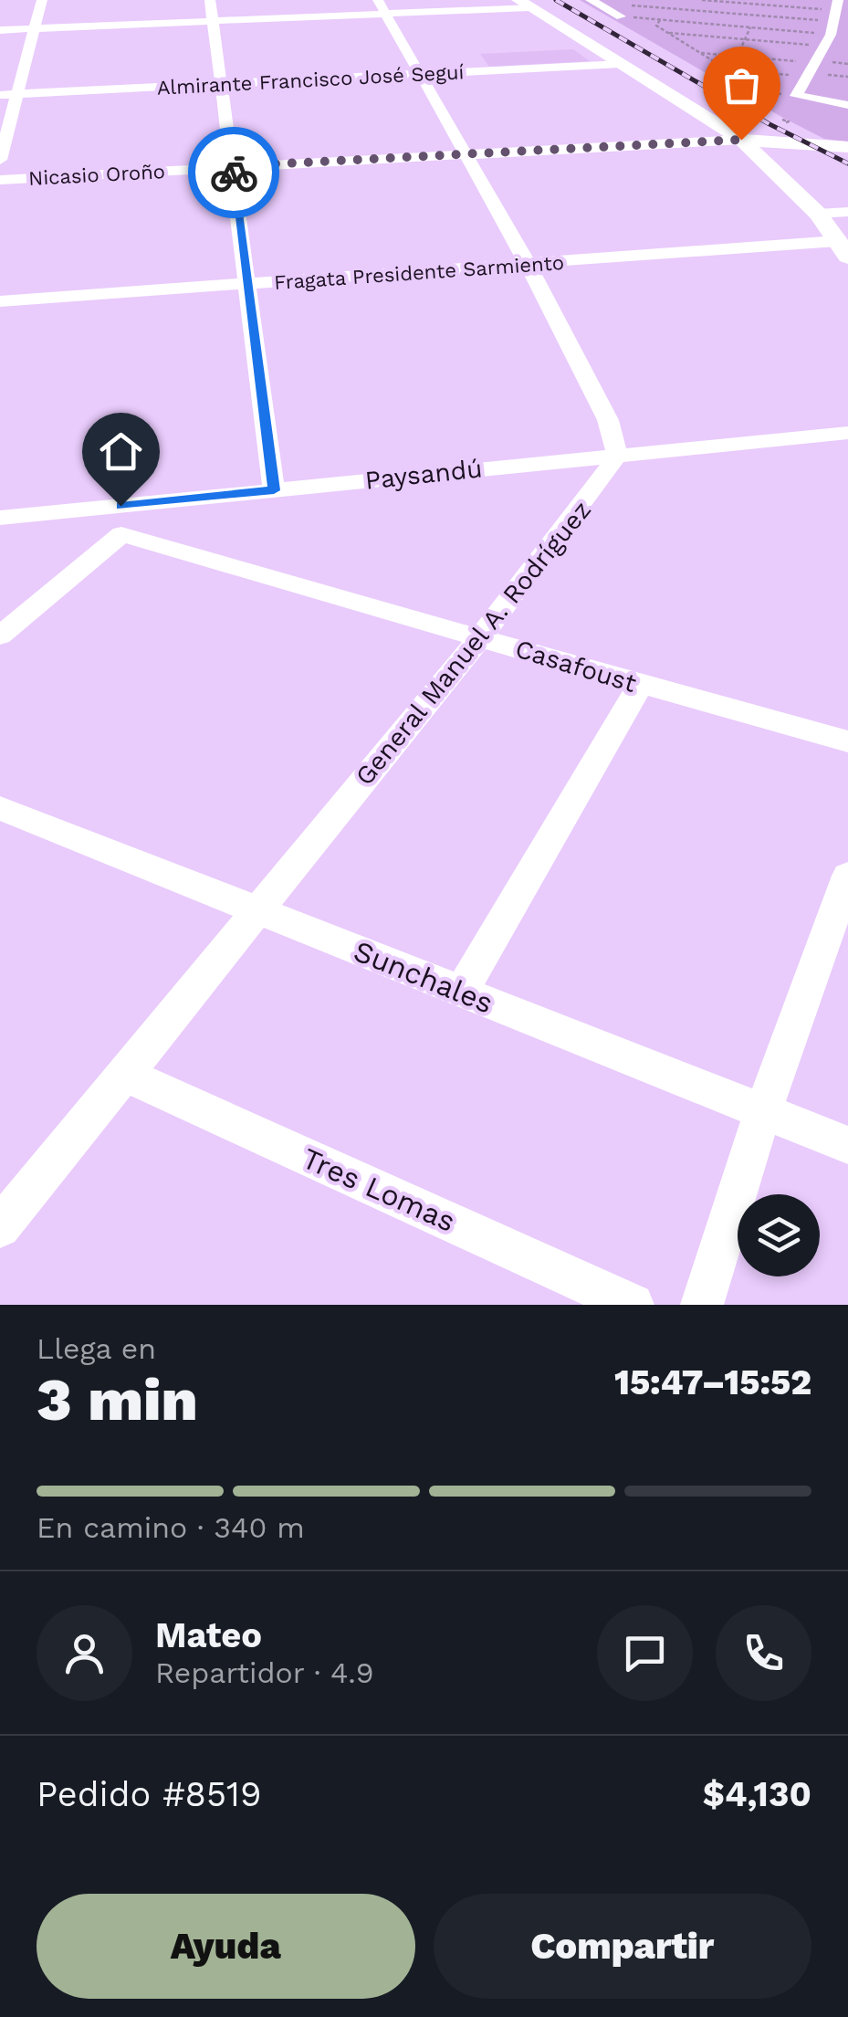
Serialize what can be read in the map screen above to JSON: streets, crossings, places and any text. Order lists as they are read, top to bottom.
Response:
{
  "streets": {
    "street": [
      "Almirante Francisco José Seguí",
      "Nicasio Oroño",
      "Fragata Presidente Sarmiento",
      "Paysandú",
      "General Manuel A. Rodríguez",
      "Casafoust",
      "Sunchales",
      "Tres Lomas"
    ]
  },
  "crossings": [
    ["Paysandú", "General Manuel A. Rodríguez"],
    ["General Manuel A. Rodríguez", "Casafoust"],
    ["General Manuel A. Rodríguez", "Sunchales"],
    ["General Manuel A. Rodríguez", "Tres Lomas"]
  ],
  "page": {
    "heading": ["3 min", "Llega en", "15:47–15:52"],
    "panel": [
      "Mateo",
      "Repartidor · 4.9",
      "Pedido #8519",
      "$4,130"
    ],
    "bar": "En camino · 340 m",
    "buttons": ["Ayuda", "Compartir"]
  }
}
